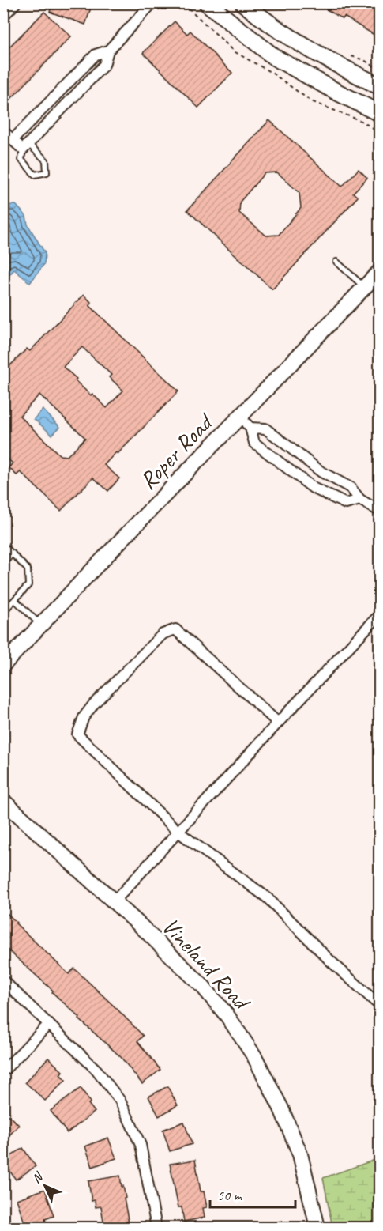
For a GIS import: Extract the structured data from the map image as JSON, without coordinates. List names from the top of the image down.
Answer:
{
  "streets": {
    "street": ["Roper Road", "Vineland Road"]
  },
  "scale_bar": "50 m",
  "north": "top left"
}
